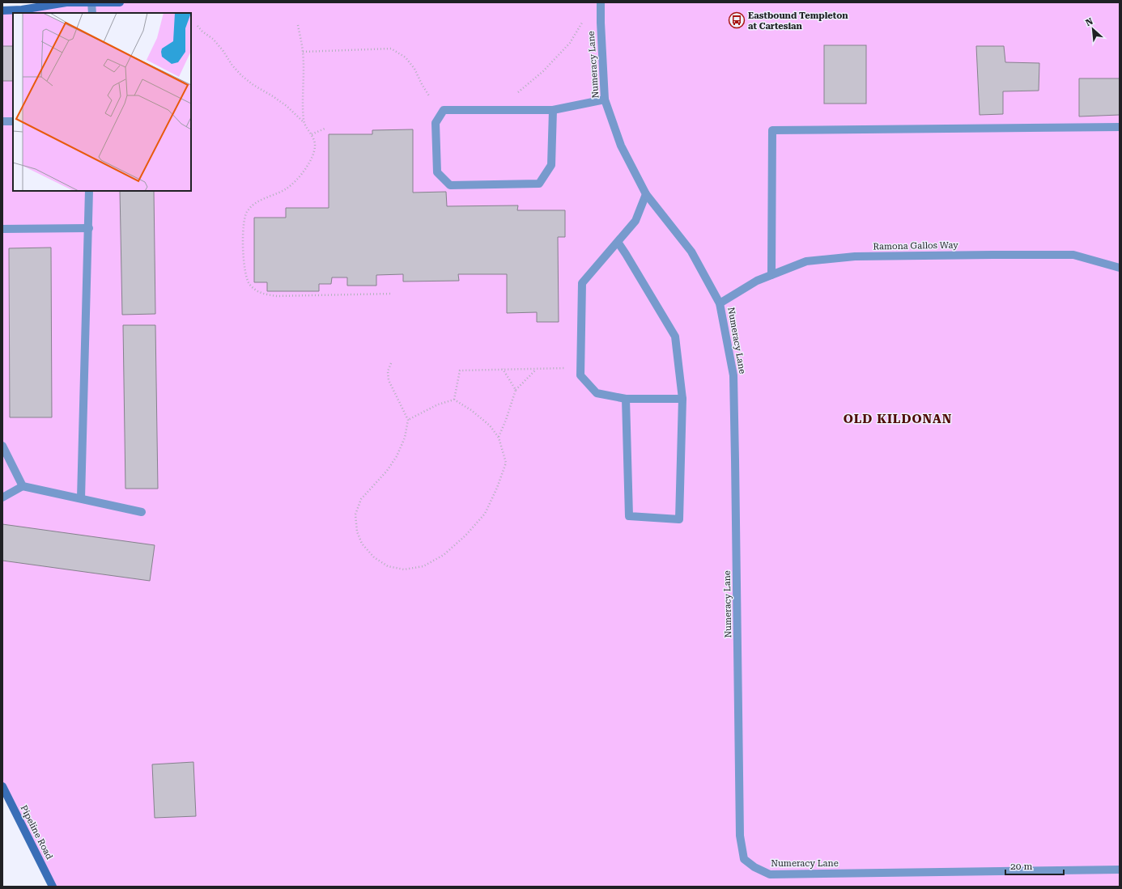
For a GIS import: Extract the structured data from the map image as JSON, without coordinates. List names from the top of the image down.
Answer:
{
  "streets": {
    "street": ["Numeracy Lane", "Ramona Gallos Way", "Pipeline Road"]
  },
  "crossings": [
    ["Numeracy Lane", "Ramona Gallos Way"]
  ],
  "districts": ["OLD KILDONAN"],
  "places": {
    "bus stop": ["Eastbound Templeton at Cartesian"]
  },
  "scale_bar": "20 m",
  "north": "top left"
}
